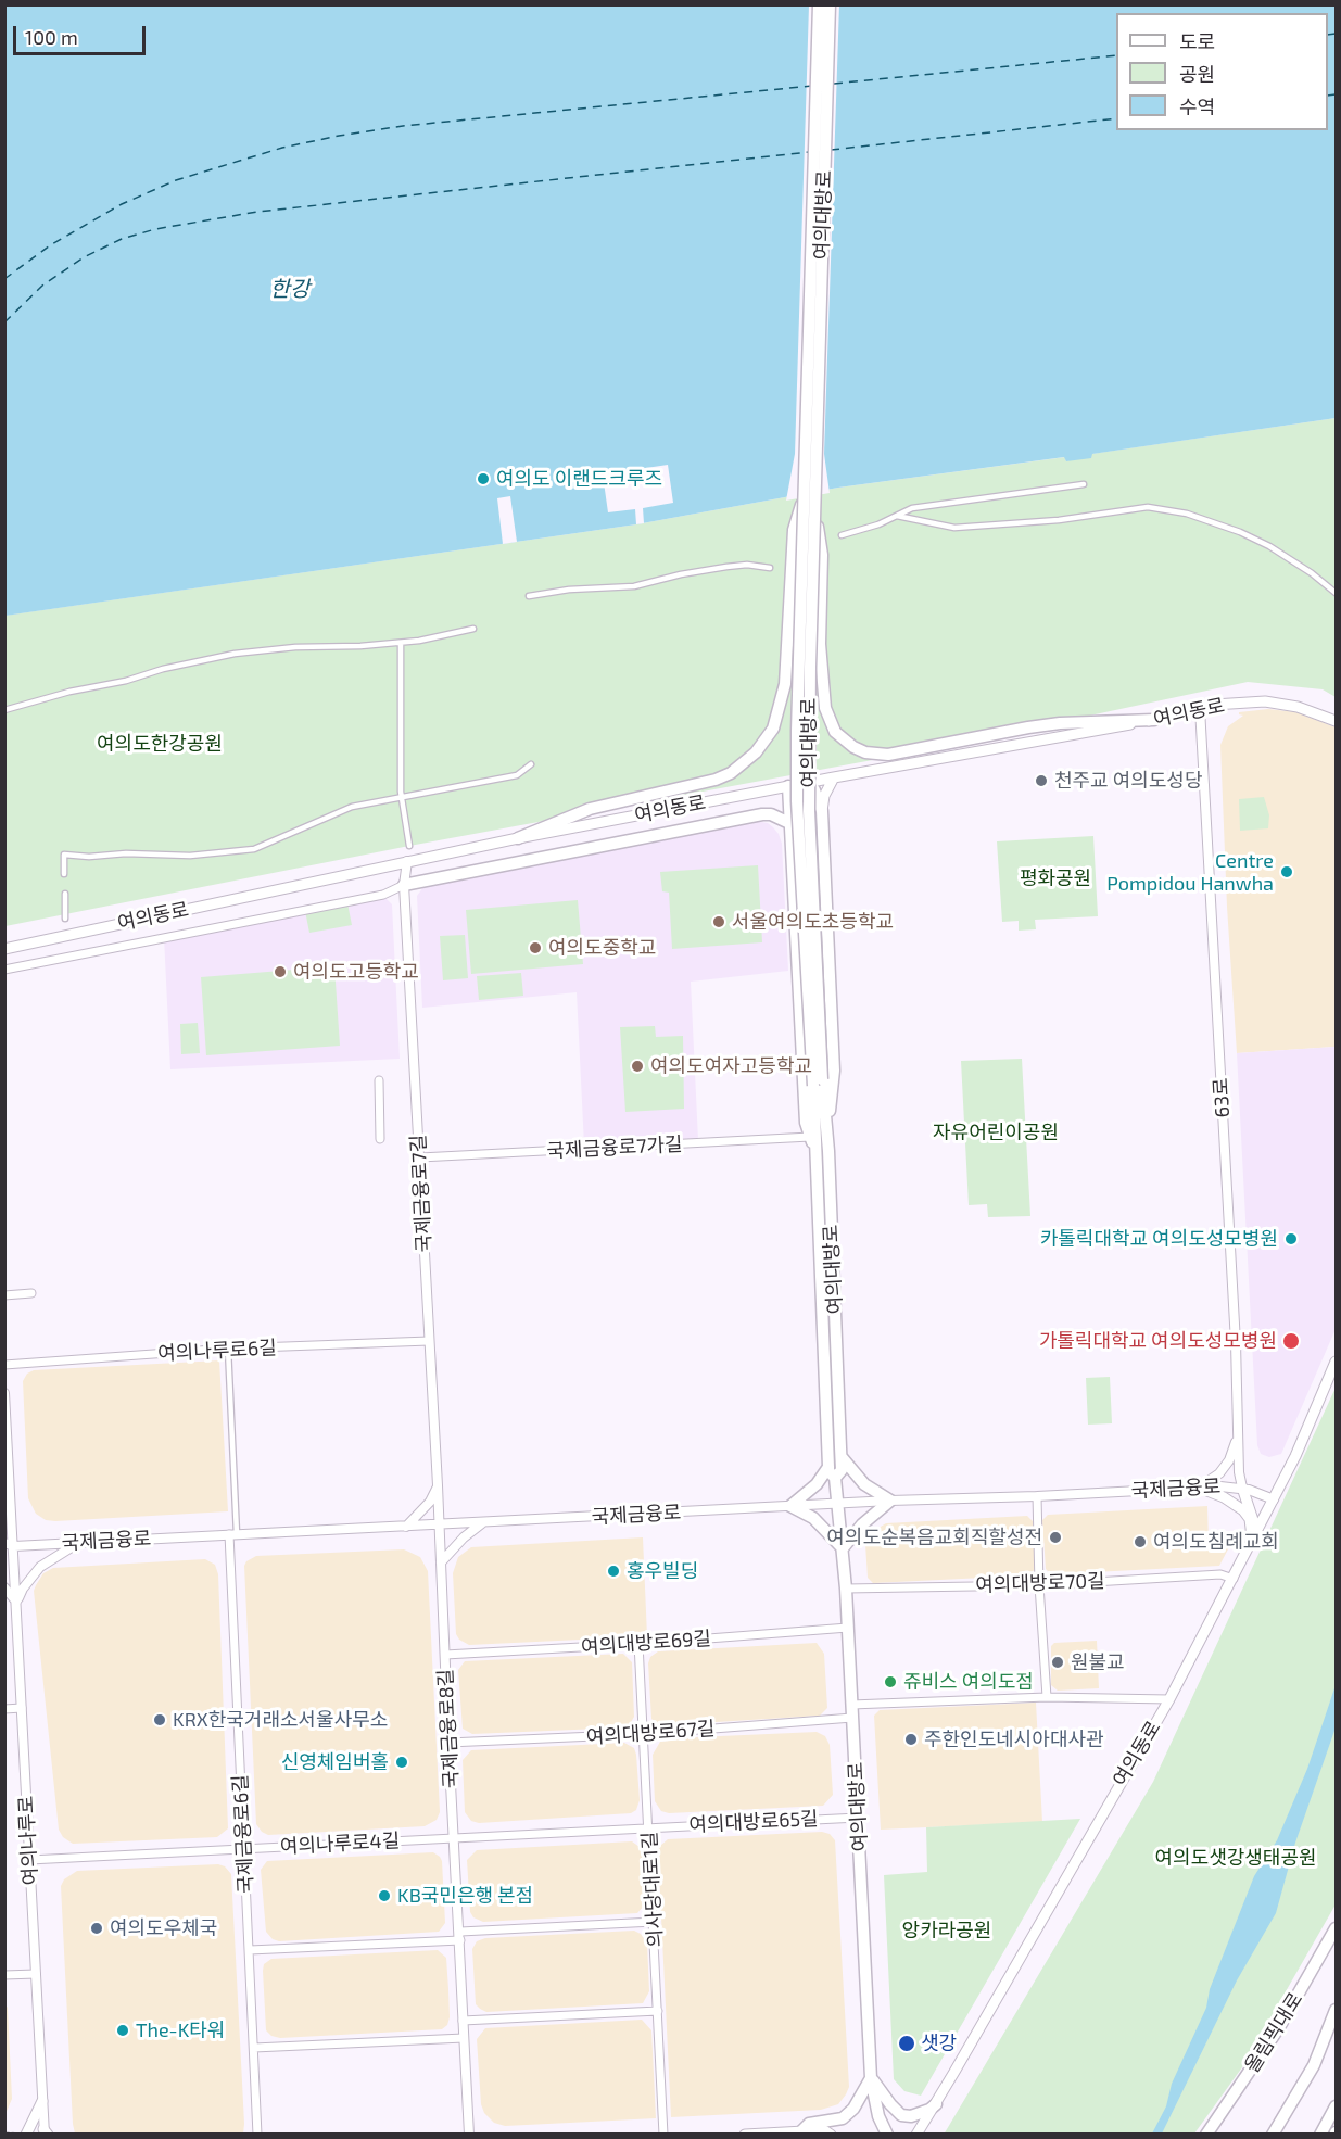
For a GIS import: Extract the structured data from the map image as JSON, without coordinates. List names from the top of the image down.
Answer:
{
  "streets": {
    "main road": ["여의대방로", "여의동로", "올림픽대로"],
    "street": [
      "63로",
      "국제금융로7가길",
      "국제금융로7길",
      "여의나루로6길",
      "국제금융로",
      "여의대방로70길",
      "여의대방로69길",
      "국제금융로8길",
      "여의대방로67길",
      "여의대방로65길",
      "국제금융로6길",
      "여의나루로",
      "여의나루로4길",
      "의사당대로1길"
    ]
  },
  "crossings": [
    ["여의대방로", "국제금융로"],
    ["여의대방로", "여의대방로70길"],
    ["여의대방로", "여의대방로69길"],
    ["여의대방로", "여의대방로67길"],
    ["여의대방로", "여의대방로65길"],
    ["여의동로", "63로"],
    ["여의동로", "국제금융로7길"],
    ["여의동로", "국제금융로"],
    ["여의동로", "여의대방로70길"],
    ["63로", "국제금융로"],
    ["국제금융로7가길", "국제금융로7길"],
    ["국제금융로7길", "여의나루로6길"],
    ["국제금융로7길", "국제금융로"],
    ["국제금융로7길", "국제금융로8길"],
    ["국제금융로", "국제금융로8길"],
    ["국제금융로", "국제금융로6길"],
    ["국제금융로", "여의나루로"],
    ["여의대방로69길", "국제금융로8길"],
    ["여의대방로69길", "의사당대로1길"],
    ["국제금융로8길", "여의대방로67길"],
    ["국제금융로8길", "여의대방로65길"],
    ["국제금융로8길", "여의나루로4길"],
    ["여의대방로67길", "의사당대로1길"],
    ["여의대방로65길", "여의나루로4길"],
    ["여의대방로65길", "의사당대로1길"],
    ["국제금융로6길", "여의나루로4길"],
    ["여의나루로", "여의나루로4길"]
  ],
  "water": ["한강"],
  "parks": [
    "여의도한강공원",
    "평화공원",
    "자유어린이공원",
    "여의도샛강생태공원",
    "앙카라공원"
  ],
  "places": [
    "여의도 이랜드크루즈",
    "천주교 여의도성당",
    "Centre Pompidou Hanwha",
    "서울여의도초등학교",
    "여의도중학교",
    "여의도고등학교",
    "여의도여자고등학교",
    "카톨릭대학교 여의도성모병원",
    "가톨릭대학교 여의도성모병원",
    "여의도순복음교회직할성전",
    "여의도침례교회",
    "홍우빌딩",
    "원불교",
    "쥬비스 여의도점",
    "KRX한국거래소서울사무소",
    "주한인도네시아대사관",
    "신영체임버홀",
    "KB국민은행 본점",
    "여의도우체국",
    "The-K타워",
    "샛강"
  ],
  "legend": ["도로", "공원", "수역"],
  "scale_bar": "100 m"
}
